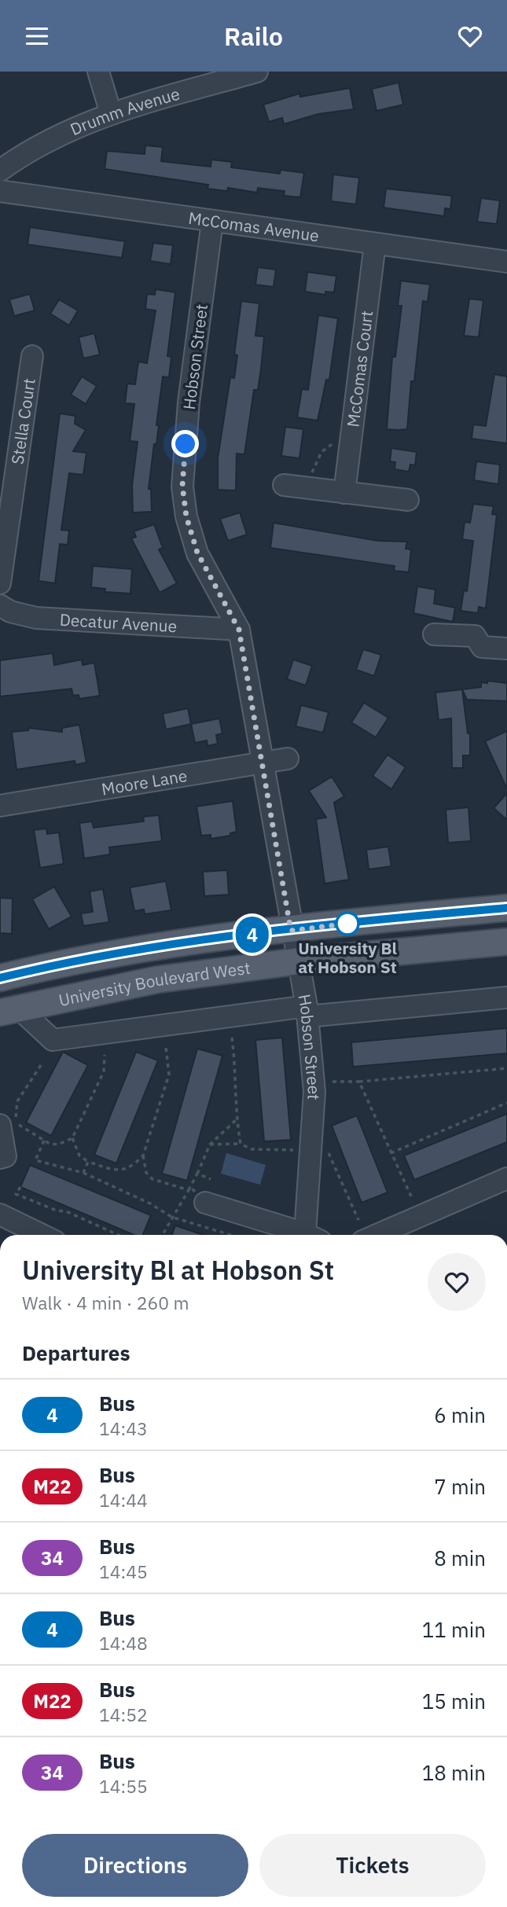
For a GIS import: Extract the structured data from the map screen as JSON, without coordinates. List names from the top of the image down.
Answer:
{
  "streets": {
    "main road": ["University Boulevard West"],
    "street": [
      "Drumm Avenue",
      "McComas Avenue",
      "Hobson Street",
      "McComas Court",
      "Stella Court",
      "Decatur Avenue",
      "Moore Lane"
    ]
  },
  "crossings": [
    ["McComas Avenue", "Hobson Street"],
    ["McComas Avenue", "McComas Court"],
    ["Hobson Street", "Decatur Avenue"],
    ["Hobson Street", "Moore Lane"],
    ["Hobson Street", "University Boulevard West"]
  ],
  "places": ["University Bl at Hobson St"],
  "lines": ["bus line 4"],
  "page": {
    "header": "Railo",
    "on_map": "4",
    "heading": [
      ["University Bl at Hobson St", "Walk · 4 min · 260 m"],
      "Departures"
    ],
    "list": [
      {
        "mark": "4",
        "name": "Bus",
        "note": "14:43",
        "value": "6 min"
      },
      {
        "mark": "M22",
        "name": "Bus",
        "note": "14:44",
        "value": "7 min"
      },
      {
        "mark": "34",
        "name": "Bus",
        "note": "14:45",
        "value": "8 min"
      },
      {
        "mark": "4",
        "name": "Bus",
        "note": "14:48",
        "value": "11 min"
      },
      {
        "mark": "M22",
        "name": "Bus",
        "note": "14:52",
        "value": "15 min"
      },
      {
        "mark": "34",
        "name": "Bus",
        "note": "14:55",
        "value": "18 min"
      }
    ],
    "buttons": ["Directions", "Tickets"]
  }
}
